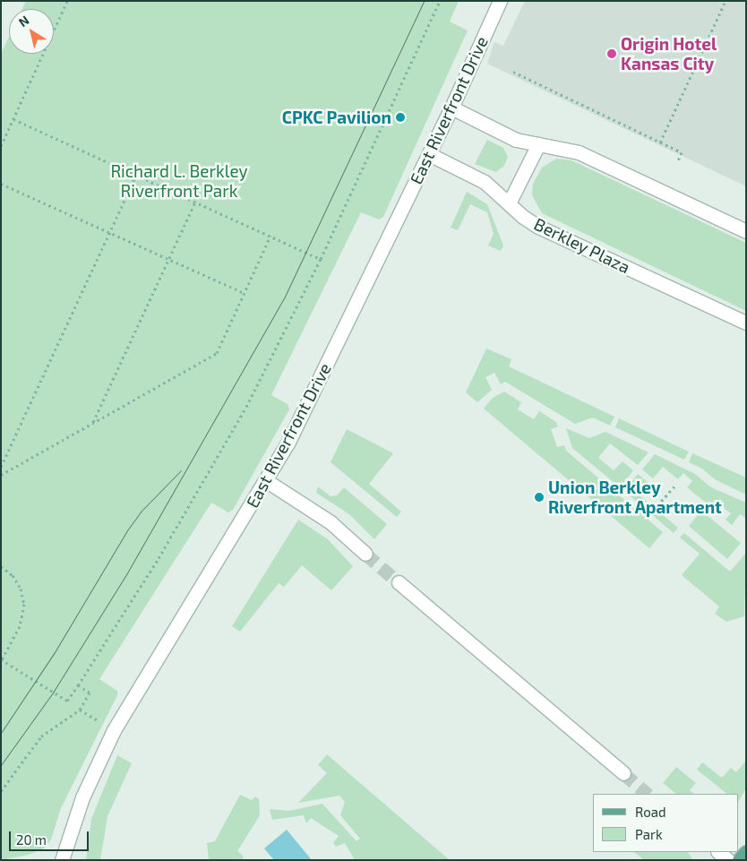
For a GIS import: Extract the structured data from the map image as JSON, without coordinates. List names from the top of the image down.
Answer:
{
  "streets": {
    "street": ["East Riverfront Drive", "Berkley Plaza"]
  },
  "crossings": [
    ["East Riverfront Drive", "Berkley Plaza"]
  ],
  "parks": ["Richard L. Berkley Riverfront Park"],
  "places": ["Origin Hotel Kansas City", "CPKC Pavilion", "Union Berkley Riverfront Apartment"],
  "legend": ["Road", "Park"],
  "scale_bar": "20 m",
  "north": "top left"
}
